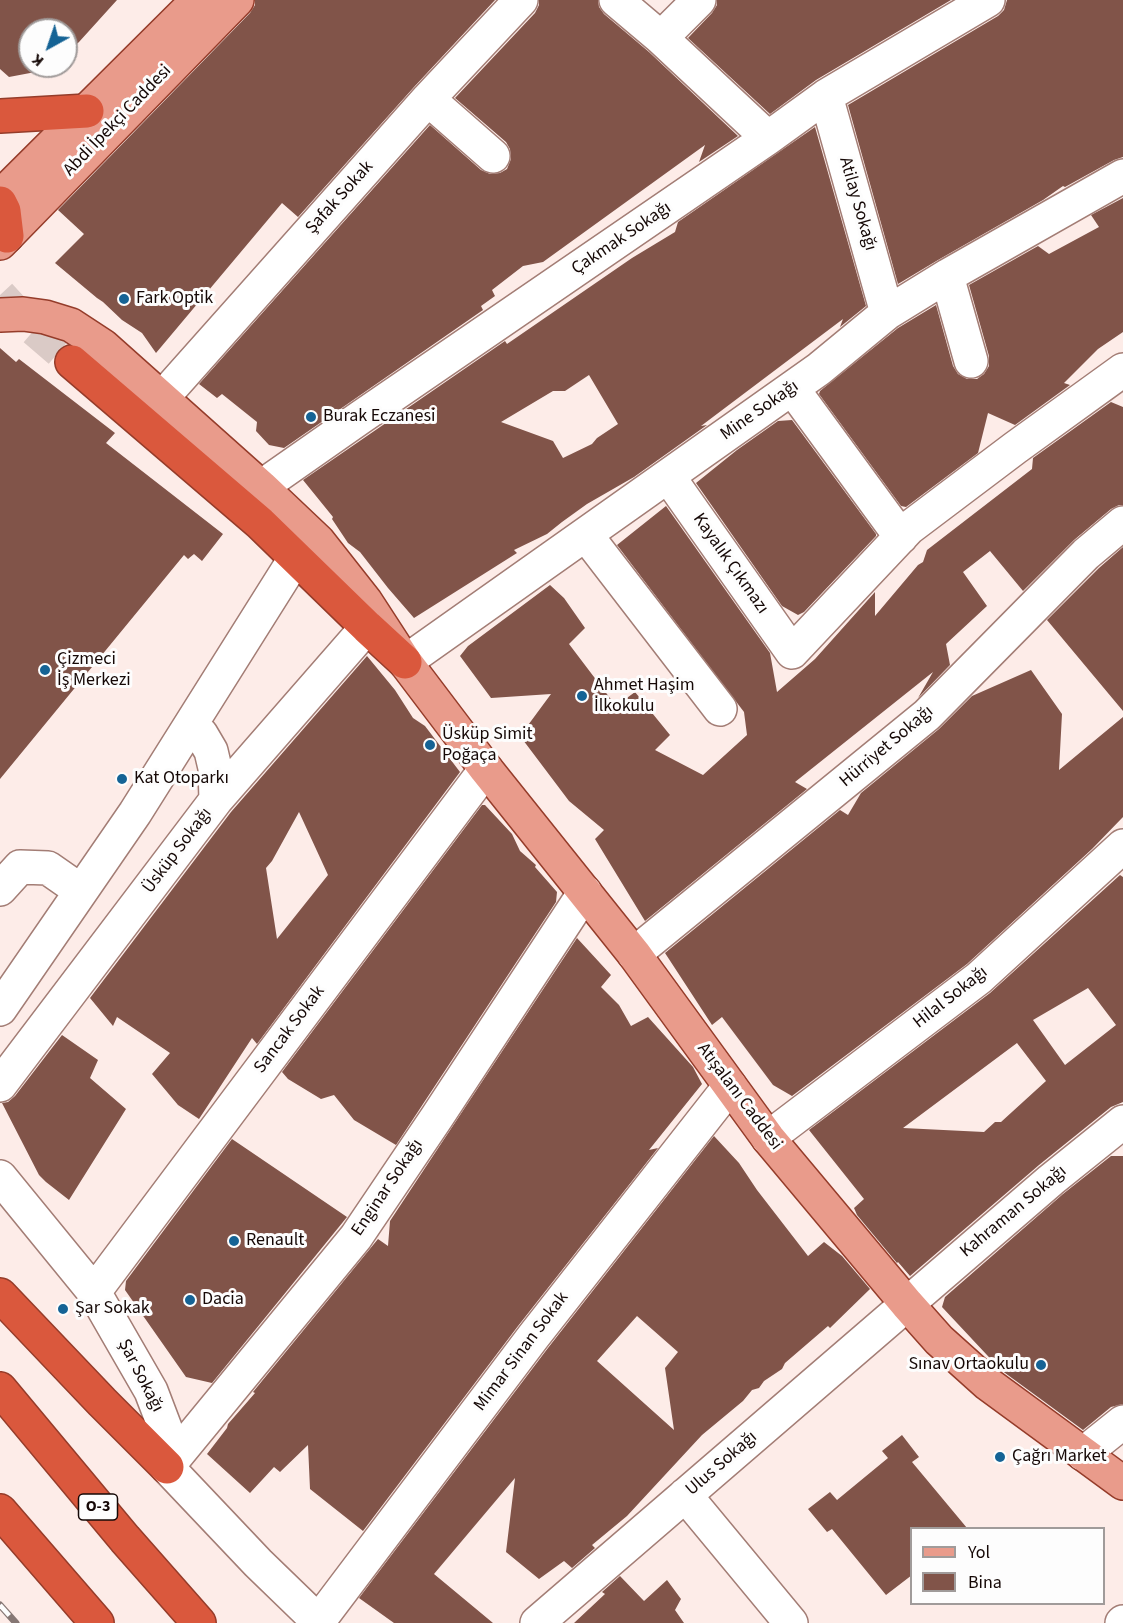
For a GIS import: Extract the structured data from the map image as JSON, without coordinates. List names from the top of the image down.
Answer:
{
  "streets": {
    "highway": ["O-3"],
    "main road": ["Abdi İpekçi Caddesi", "Atışalanı Caddesi"],
    "street": [
      "Şafak Sokak",
      "Atilay Sokağı",
      "Çakmak Sokağı",
      "Mine Sokağı",
      "Kayalık Çıkmazı",
      "Hürriyet Sokağı",
      "Üsküp Sokağı",
      "Hilal Sokağı",
      "Sancak Sokak",
      "Enginar Sokağı",
      "Kahraman Sokağı",
      "Mimar Sinan Sokak",
      "Şar Sokağı",
      "Ulus Sokağı"
    ]
  },
  "crossings": [
    ["Şafak Sokak", "Atışalanı Caddesi"],
    ["Atilay Sokağı", "Çakmak Sokağı"],
    ["Atilay Sokağı", "Mine Sokağı"],
    ["Çakmak Sokağı", "Atışalanı Caddesi"],
    ["Mine Sokağı", "Kayalık Çıkmazı"],
    ["Mine Sokağı", "Atışalanı Caddesi"],
    ["Hürriyet Sokağı", "Atışalanı Caddesi"],
    ["Hilal Sokağı", "Atışalanı Caddesi"],
    ["Sancak Sokak", "Atışalanı Caddesi"],
    ["Sancak Sokak", "Şar Sokağı"],
    ["Atışalanı Caddesi", "Enginar Sokağı"],
    ["Atışalanı Caddesi", "Kahraman Sokağı"],
    ["Atışalanı Caddesi", "Mimar Sinan Sokak"],
    ["Atışalanı Caddesi", "Ulus Sokağı"],
    ["Enginar Sokağı", "Şar Sokağı"],
    ["Kahraman Sokağı", "Ulus Sokağı"]
  ],
  "places": [
    "Fark Optik",
    "Burak Eczanesi",
    "Çizmeci İş Merkezi",
    "Ahmet Haşim İlkokulu",
    "Üsküp Simit Poğaça",
    "Kat Otoparkı",
    "Renault",
    "Dacia",
    "Şar Sokak",
    "Sınav Ortaokulu",
    "Çağrı Market"
  ],
  "legend": ["Yol", "Bina"],
  "north": "bottom left"
}
